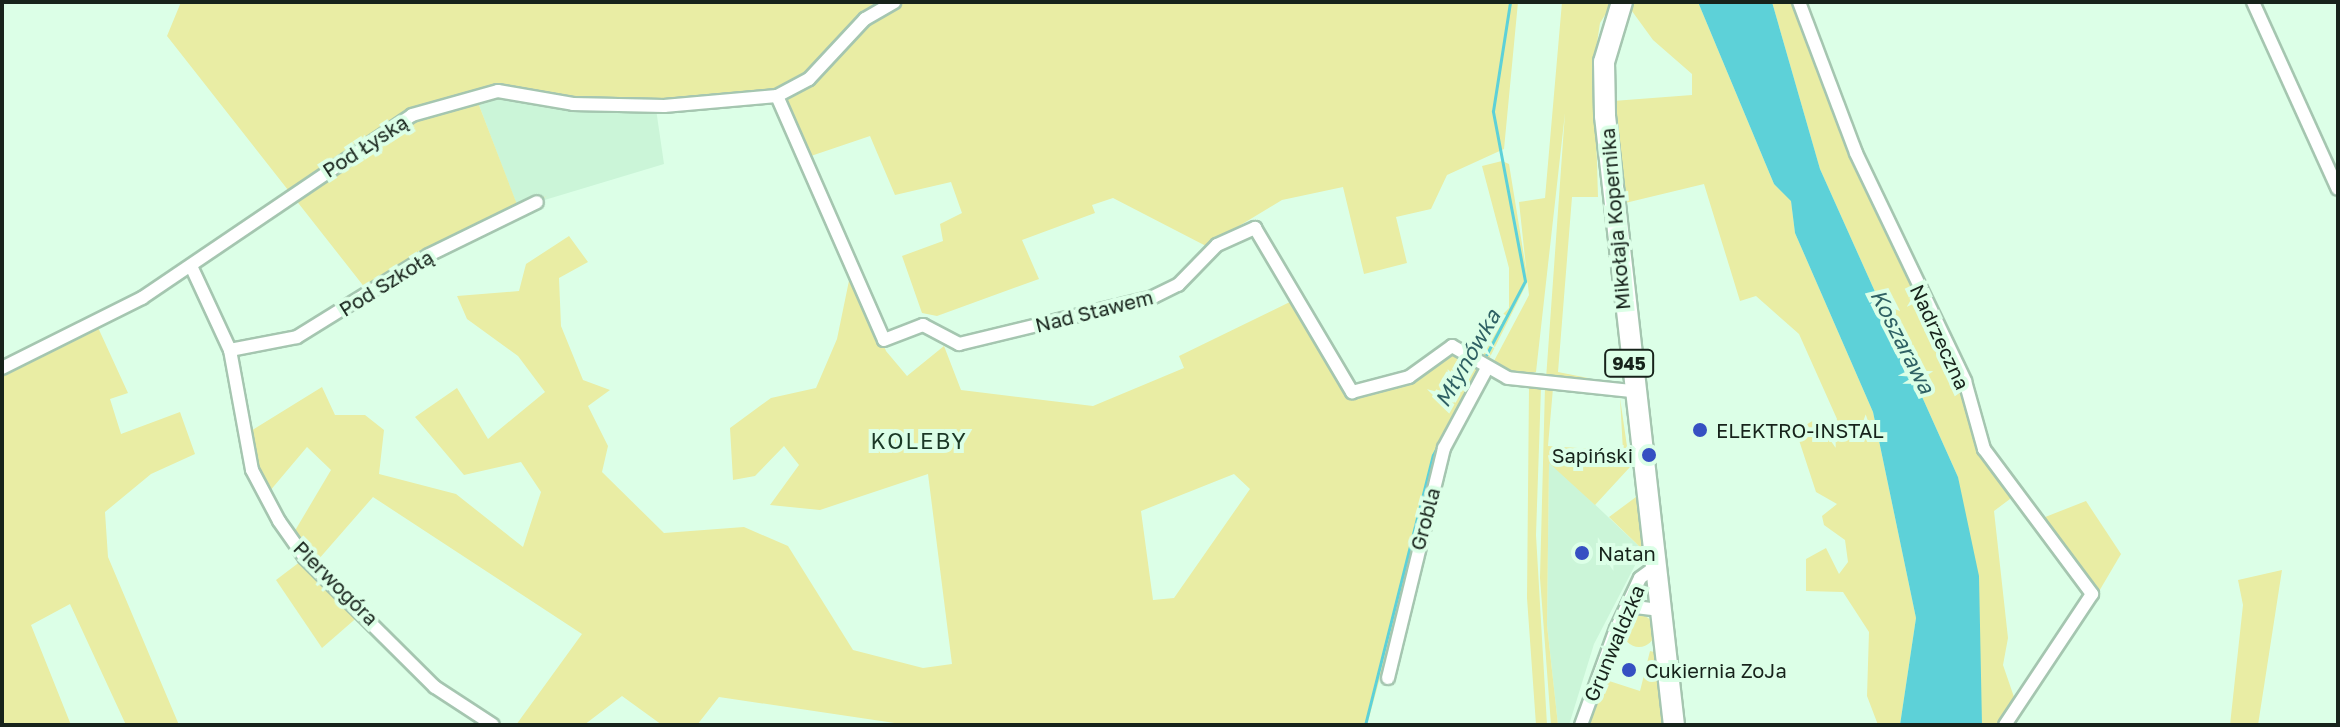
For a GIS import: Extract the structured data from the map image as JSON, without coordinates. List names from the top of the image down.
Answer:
{
  "streets": {
    "main road": ["Mikołaja Kopernika", "945"],
    "street": [
      "Pod Łyską",
      "Pod Szkołą",
      "Nad Stawem",
      "Nadrzeczna",
      "Grobla",
      "Pierwogóra",
      "Grunwaldzka"
    ]
  },
  "crossings": [
    ["Pod Łyską", "Nad Stawem"],
    ["Pod Łyską", "Pierwogóra"],
    ["Mikołaja Kopernika", "Nad Stawem"],
    ["Mikołaja Kopernika", "Grunwaldzka"],
    ["Pod Szkołą", "Pierwogóra"],
    ["Nad Stawem", "Grobla"]
  ],
  "districts": ["KOLEBY"],
  "water": ["Koszarawa", "Młynówka"],
  "places": [
    "ELEKTRO-INSTAL",
    "Sapiński",
    "Natan",
    "Cukiernia ZoJa"
  ]
}
